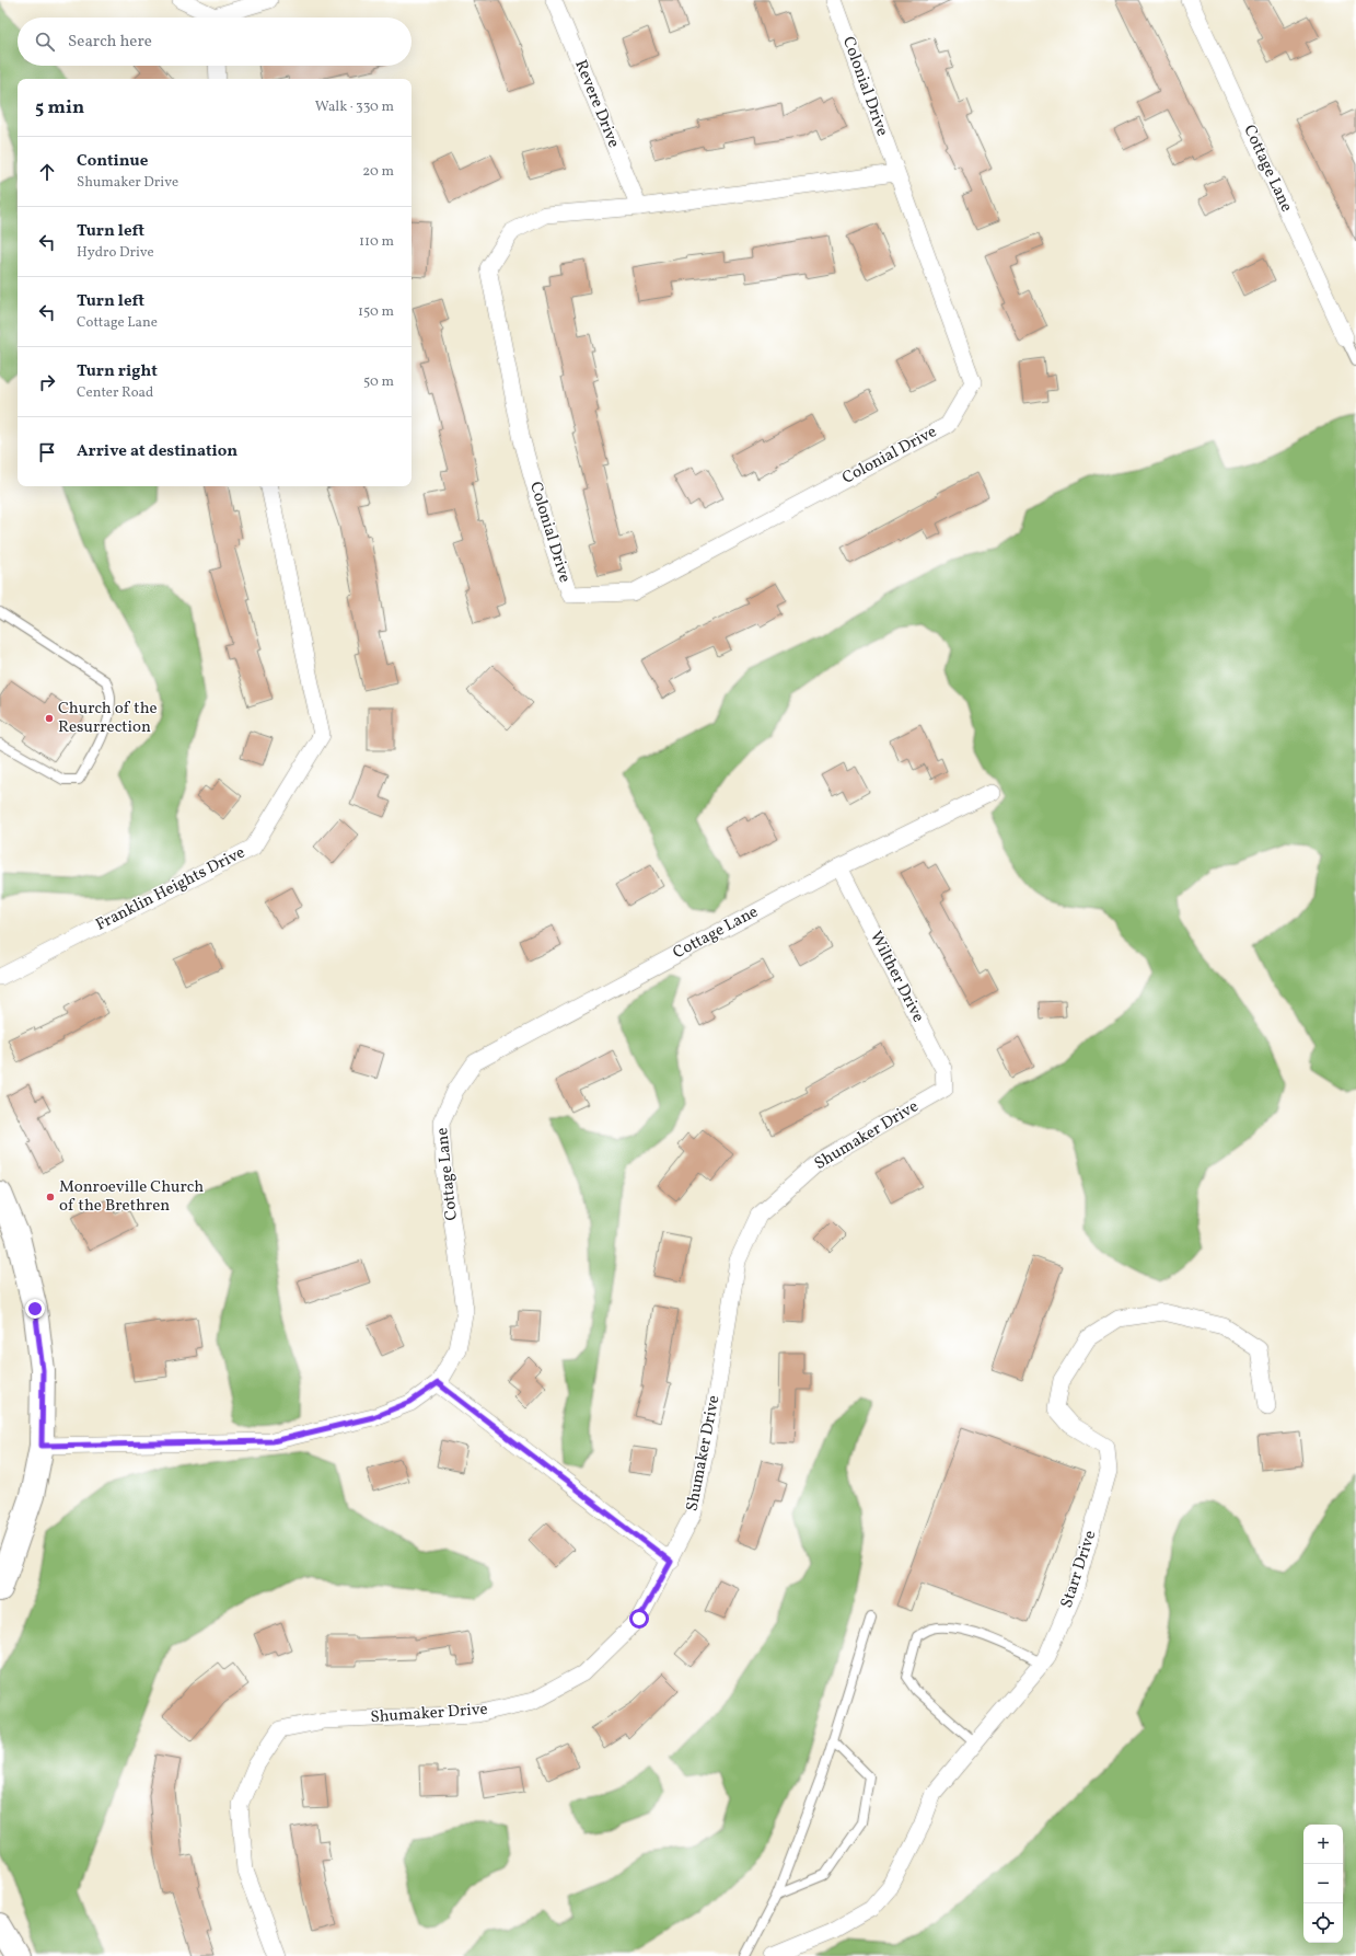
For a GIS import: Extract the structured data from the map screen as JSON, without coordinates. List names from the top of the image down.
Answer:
{
  "streets": {
    "street": [
      "Colonial Drive",
      "Revere Drive",
      "Cottage Lane",
      "Franklin Heights Drive",
      "Wilther Drive",
      "Shumaker Drive",
      "Starr Drive"
    ]
  },
  "crossings": [
    ["Colonial Drive", "Revere Drive"],
    ["Cottage Lane", "Wilther Drive"],
    ["Wilther Drive", "Shumaker Drive"]
  ],
  "places": ["Church of the Resurrection", "Monroeville Church of the Brethren"],
  "page": {
    "search": "Search here",
    "heading": ["5 min", "Walk · 330 m"],
    "list": [
      ["Continue", "Shumaker Drive", "20 m"],
      ["Turn left", "Hydro Drive", "110 m"],
      ["Turn left", "Cottage Lane", "150 m"],
      ["Turn right", "Center Road", "50 m"],
      "Arrive at destination"
    ],
    "map_buttons": ["+", "−"]
  }
}
